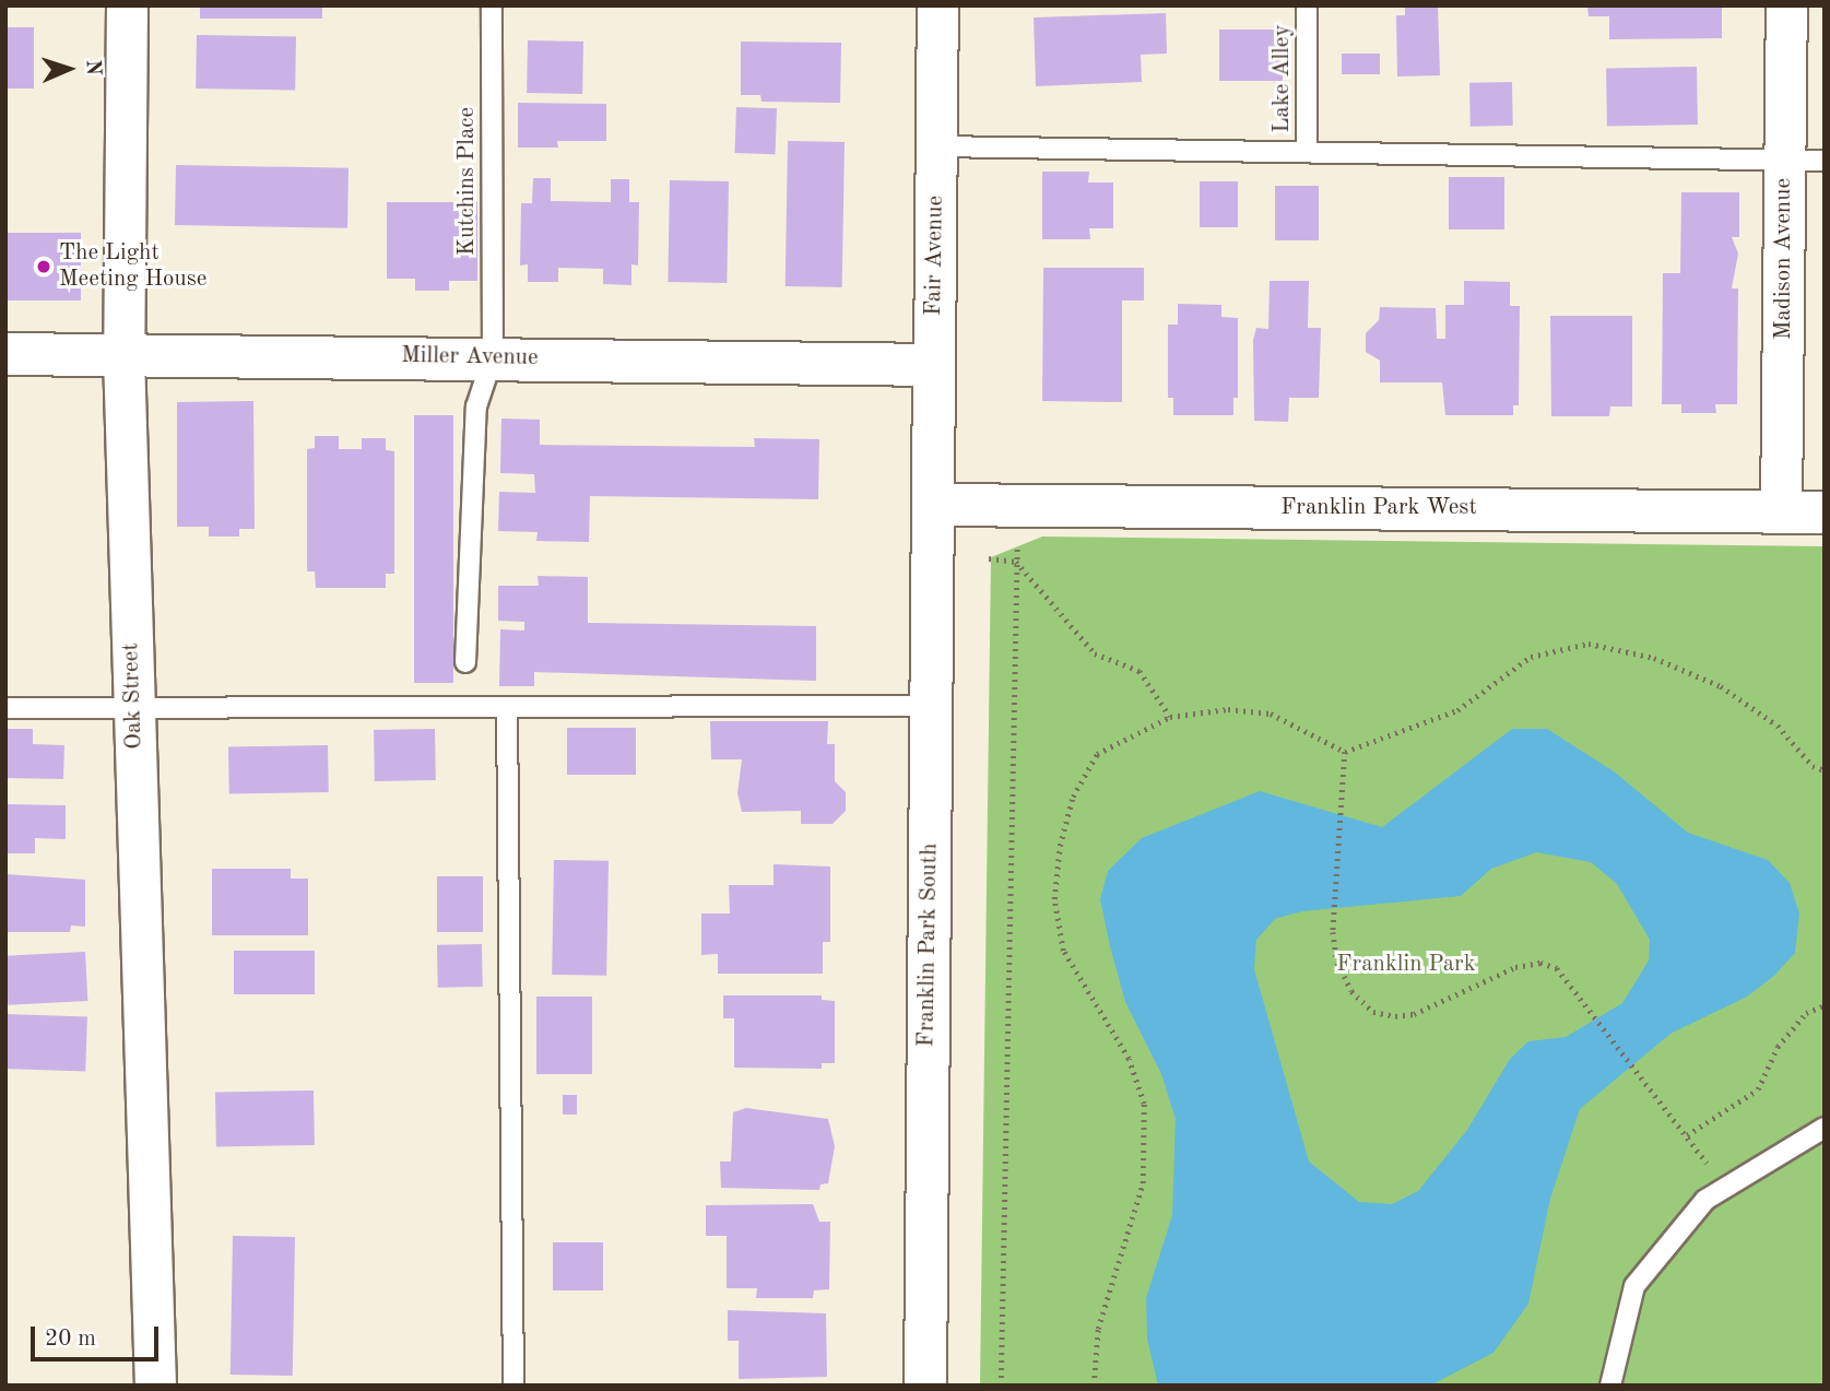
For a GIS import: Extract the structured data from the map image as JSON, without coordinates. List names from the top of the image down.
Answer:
{
  "streets": {
    "street": [
      "Fair Avenue",
      "Madison Avenue",
      "Miller Avenue",
      "Franklin Park West",
      "Oak Street",
      "Franklin Park South"
    ],
    "lane": ["Lake Alley", "Kutchins Place"]
  },
  "crossings": [
    ["Kutchins Place", "Miller Avenue"],
    ["Fair Avenue", "Miller Avenue"],
    ["Fair Avenue", "Franklin Park West"],
    ["Fair Avenue", "Franklin Park South"],
    ["Madison Avenue", "Franklin Park West"],
    ["Miller Avenue", "Oak Street"],
    ["Franklin Park West", "Franklin Park South"]
  ],
  "parks": ["Franklin Park"],
  "places": ["The Light Meeting House"],
  "scale_bar": "20 m",
  "north": "right"
}
